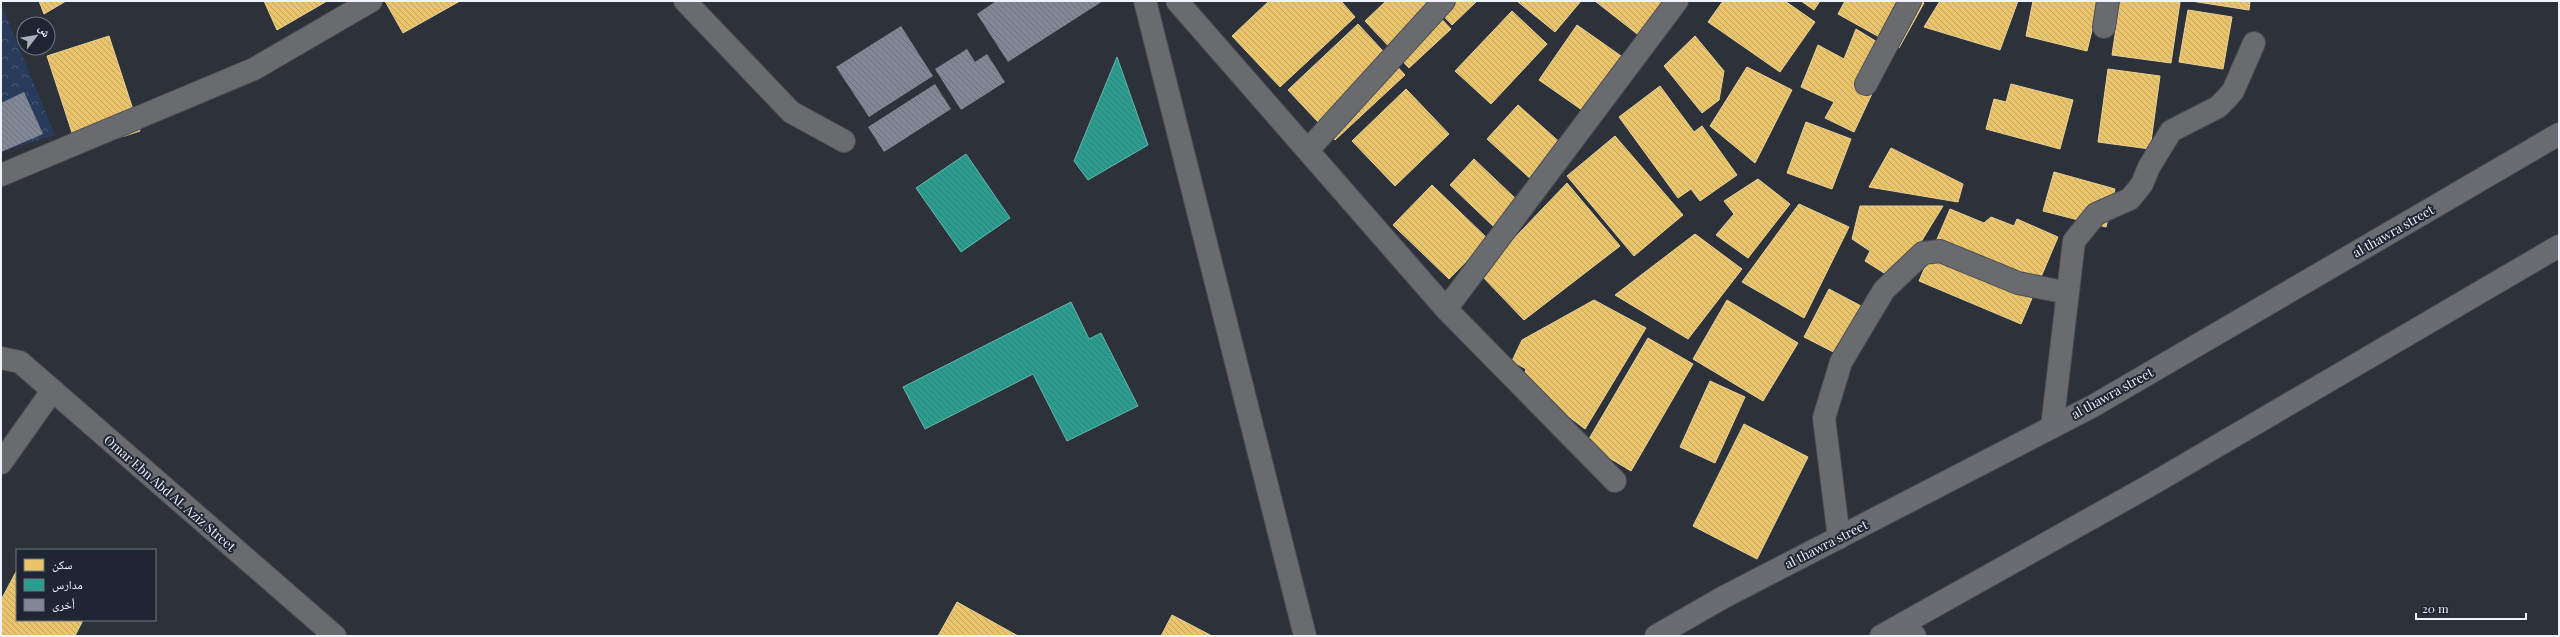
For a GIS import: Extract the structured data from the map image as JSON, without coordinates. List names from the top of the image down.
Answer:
{
  "streets": {
    "main road": ["al thawra street"],
    "street": ["Omar Ebn Abd AL Aziz Street"]
  },
  "legend": ["سكن", "مدارس", "أخرى"],
  "scale_bar": "20 m",
  "north": "top right"
}
